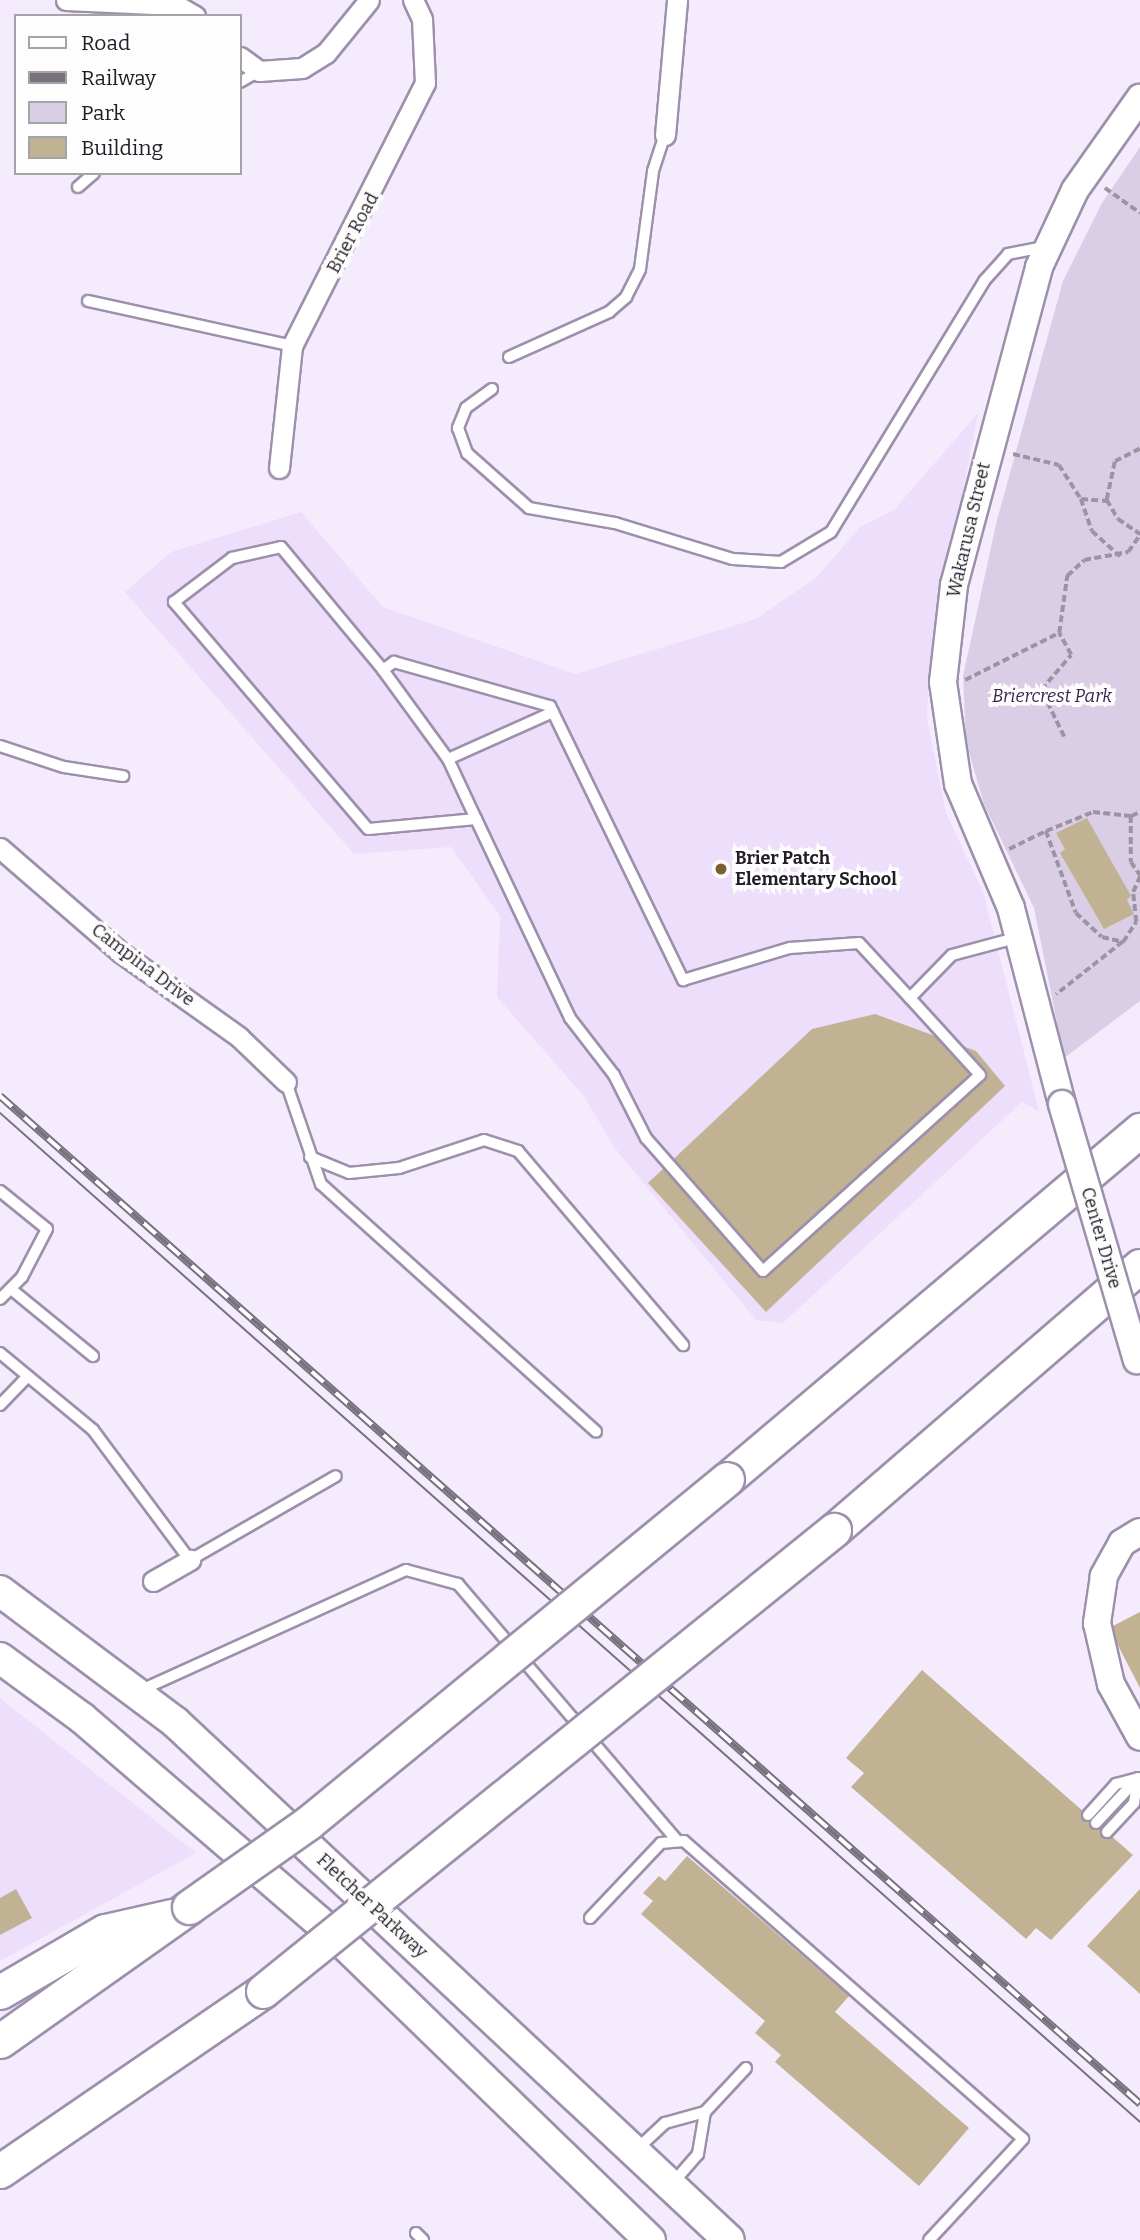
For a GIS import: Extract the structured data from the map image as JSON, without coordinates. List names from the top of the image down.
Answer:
{
  "streets": {
    "main road": ["Fletcher Parkway"],
    "street": [
      "Brier Road",
      "Wakarusa Street",
      "Campina Drive",
      "Center Drive"
    ]
  },
  "crossings": [
    ["Wakarusa Street", "Center Drive"]
  ],
  "parks": ["Briercrest Park"],
  "places": ["Brier Patch Elementary School"],
  "legend": [
    "Road",
    "Railway",
    "Park",
    "Building"
  ]
}
